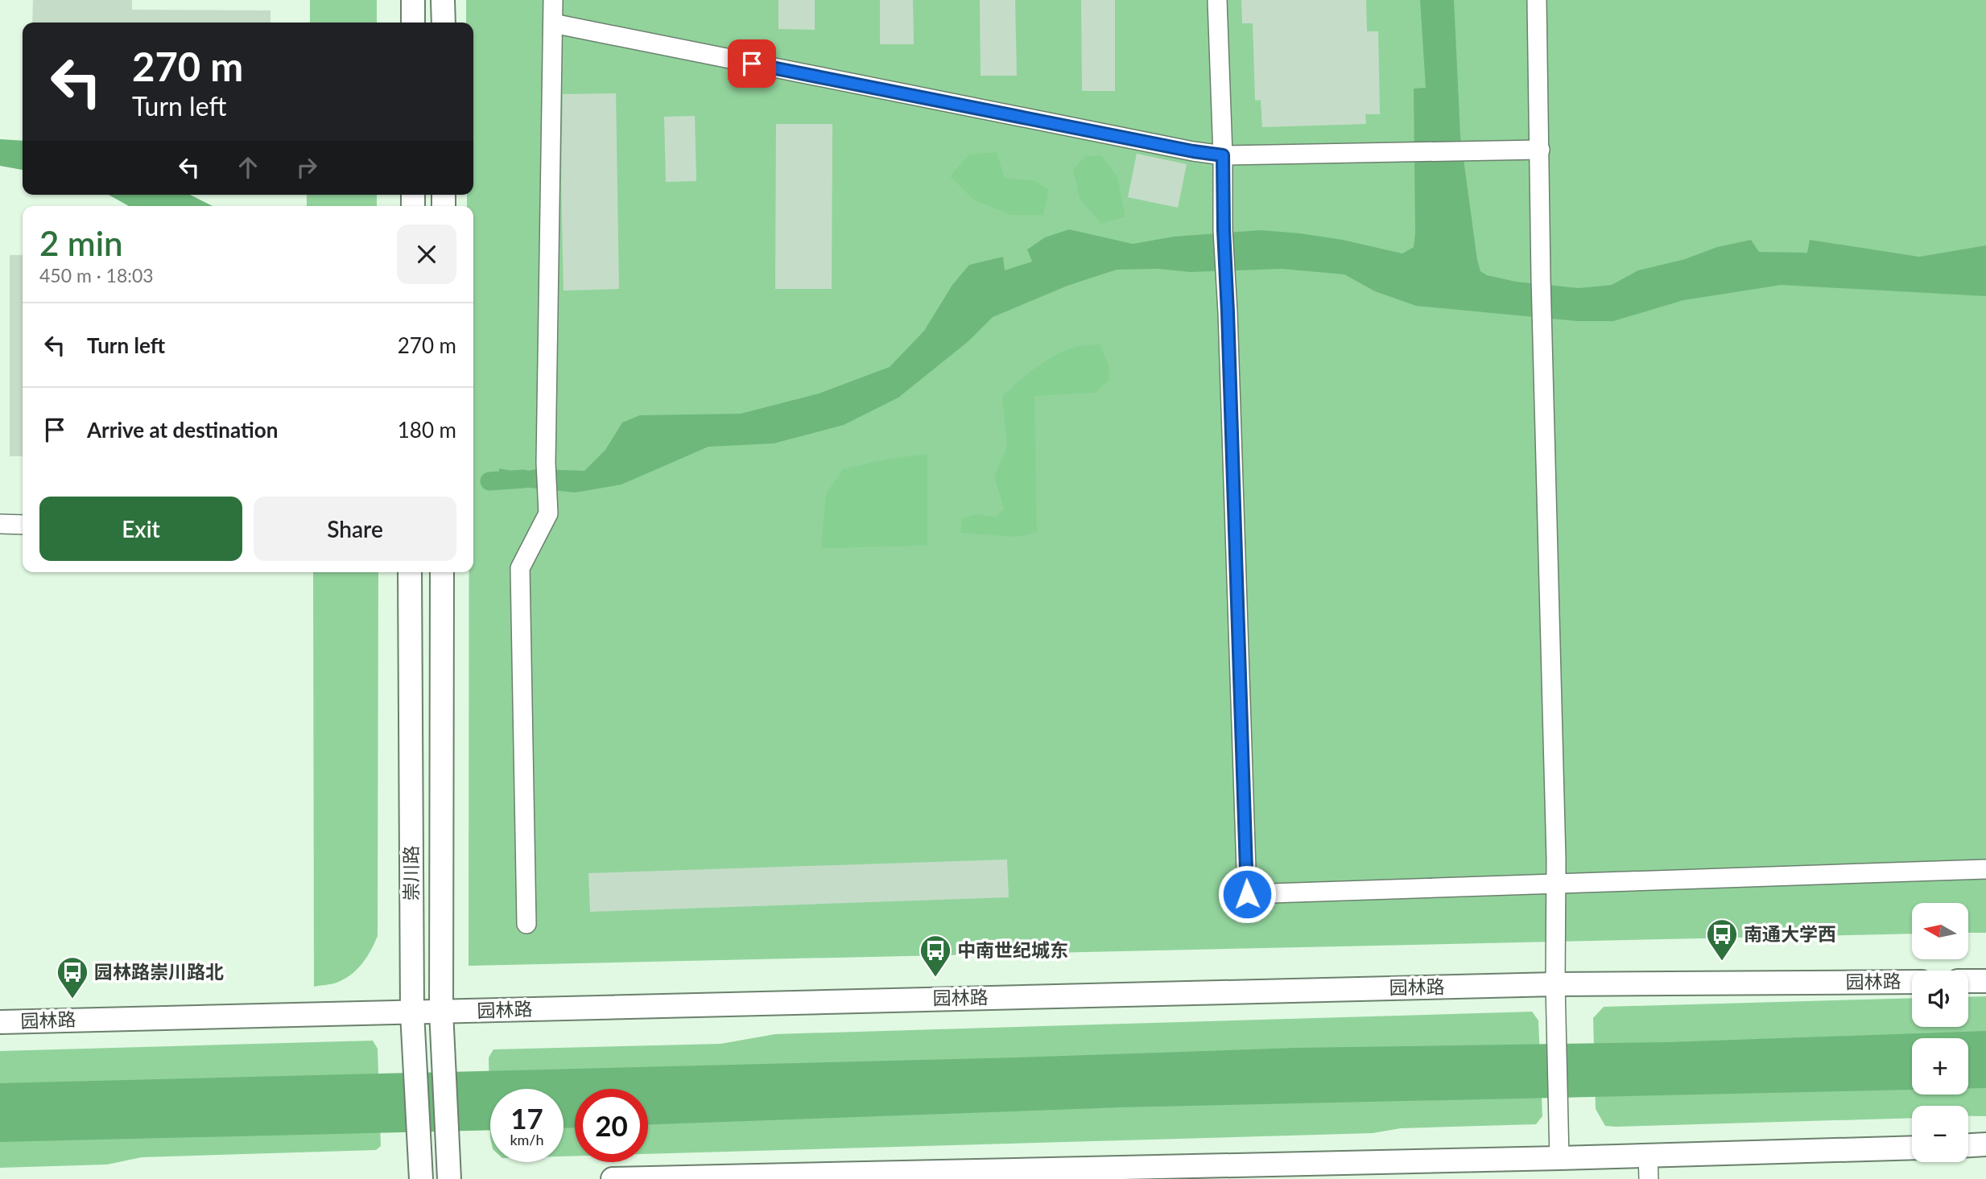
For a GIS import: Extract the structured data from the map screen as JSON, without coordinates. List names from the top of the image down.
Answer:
{
  "streets": {
    "main road": ["崇川路", "园林路"]
  },
  "crossings": [
    ["崇川路", "园林路"]
  ],
  "places": {
    "bus stop": ["南通大学西", "中南世纪城东", "园林路崇川路北"]
  },
  "north": "left",
  "page": {
    "turn": ["270 m", "Turn left"],
    "heading": ["2 min", "450 m · 18:03"],
    "list": [
      {
        "name": "Turn left",
        "value": "270 m"
      },
      {
        "name": "Arrive at destination",
        "value": "180 m"
      }
    ],
    "buttons": ["Exit", "Share"],
    "map_buttons": ["+", "−"],
    "speed": "17 km/h",
    "limit": "20"
  }
}
